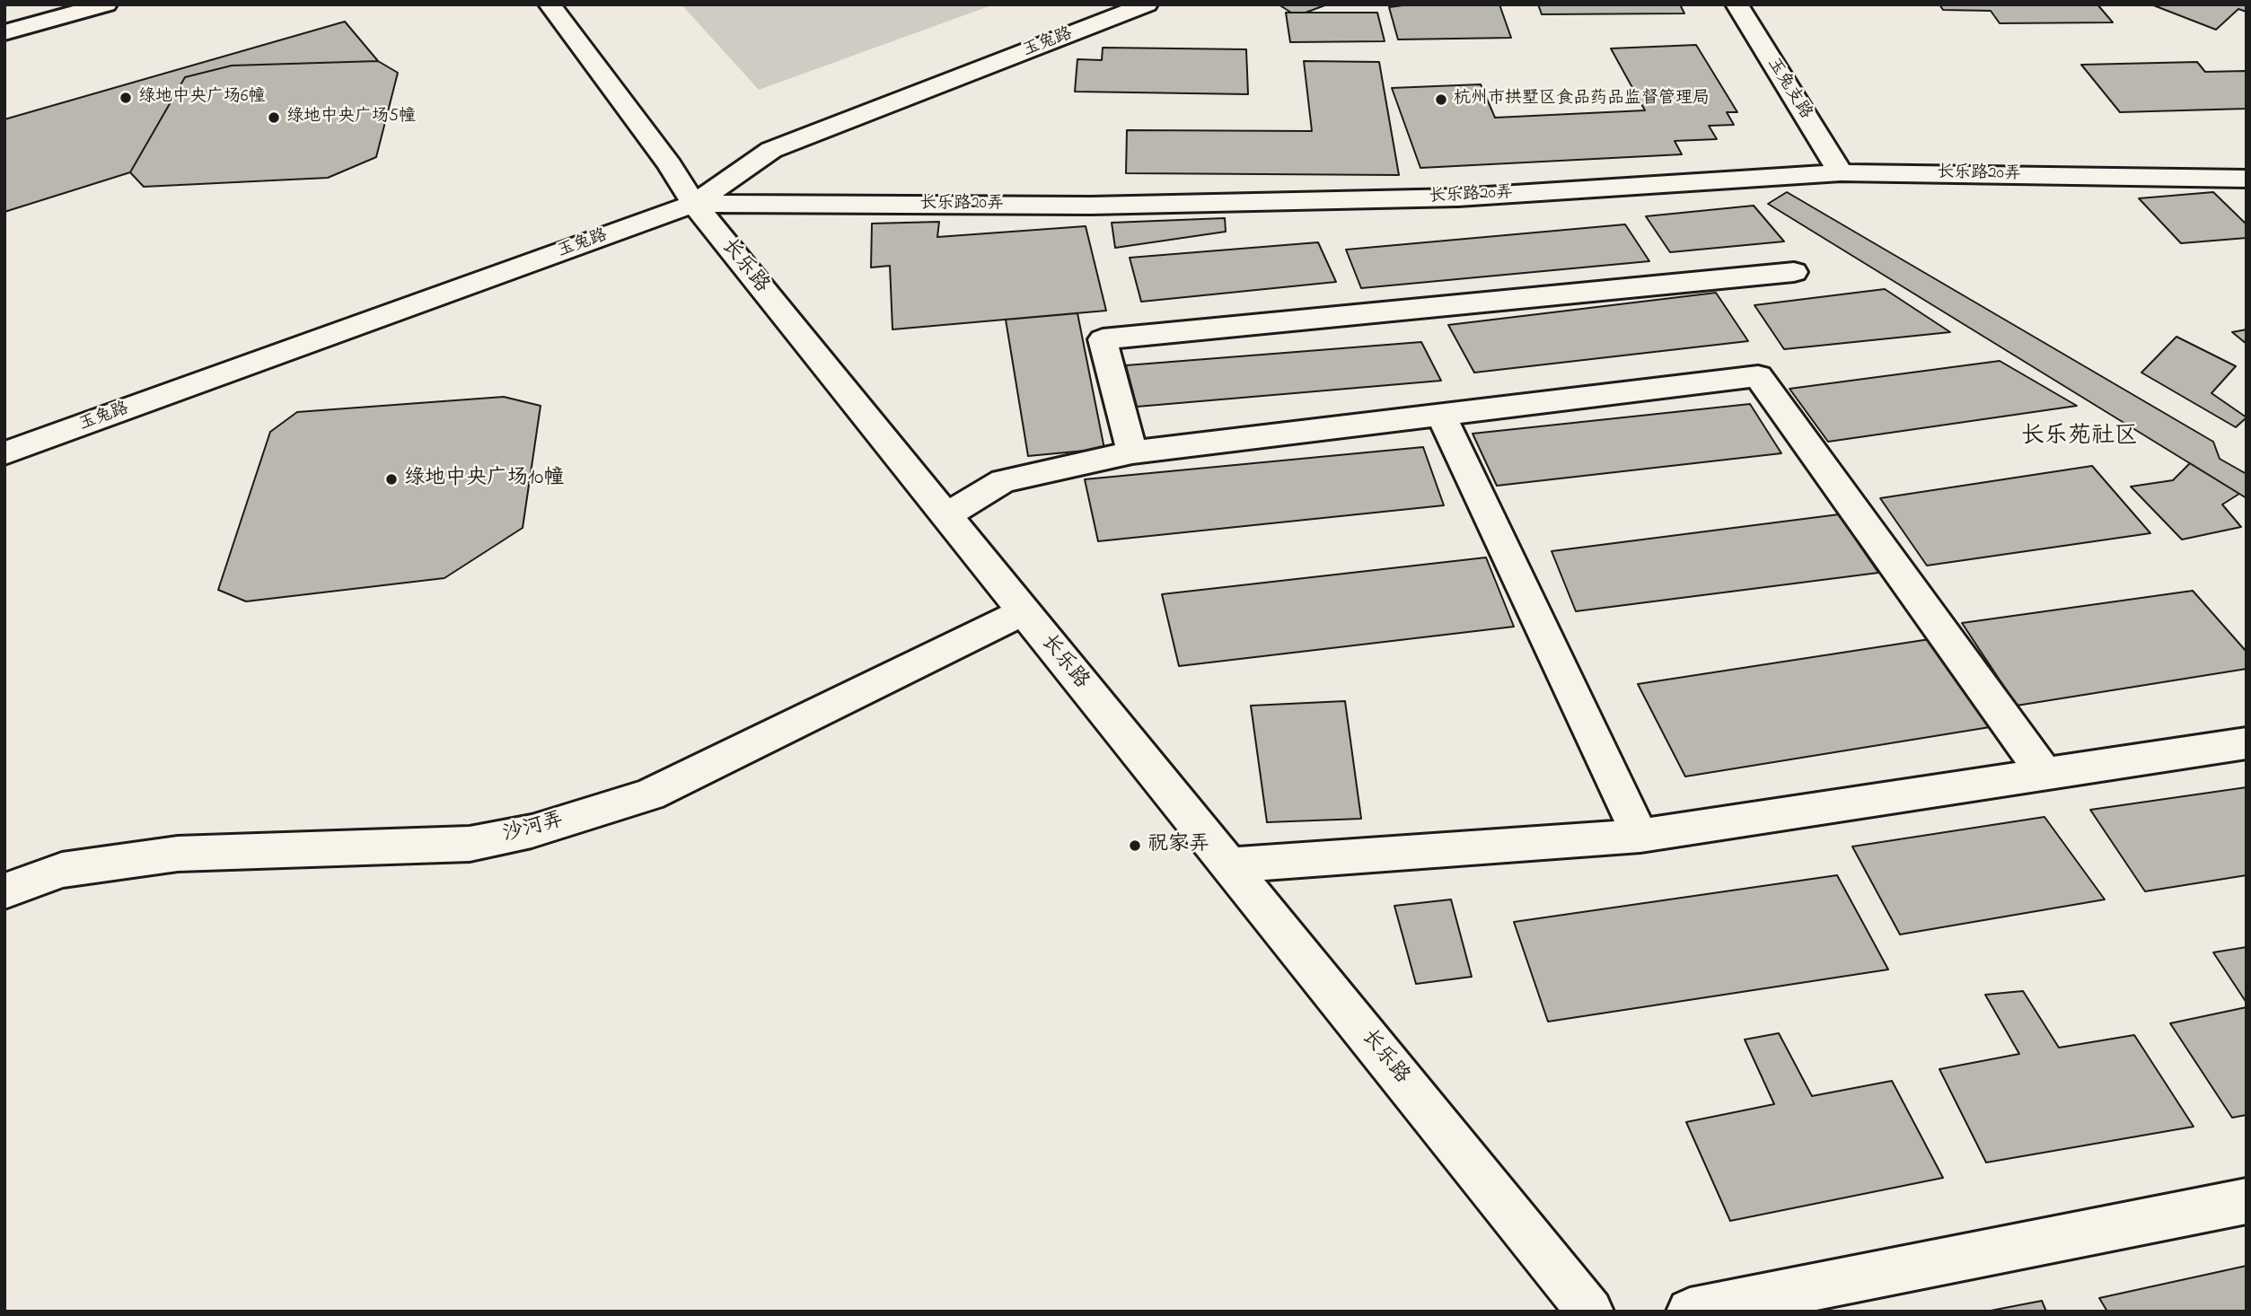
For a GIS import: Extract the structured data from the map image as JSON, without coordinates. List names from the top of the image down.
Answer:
{
  "streets": {
    "street": [
      "玉兔路",
      "玉兔支路",
      "长乐路20弄",
      "长乐路",
      "沙河弄"
    ]
  },
  "crossings": [
    ["玉兔路", "长乐路20弄"],
    ["玉兔路", "长乐路"],
    ["玉兔支路", "长乐路20弄"],
    ["长乐路20弄", "长乐路"],
    ["长乐路", "沙河弄"]
  ],
  "districts": ["长乐苑社区"],
  "places": [
    "绿地中央广场6幢",
    "杭州市拱墅区食品药品监督管理局",
    "绿地中央广场5幢",
    "绿地中央广场10幢",
    "祝家弄"
  ]
}
